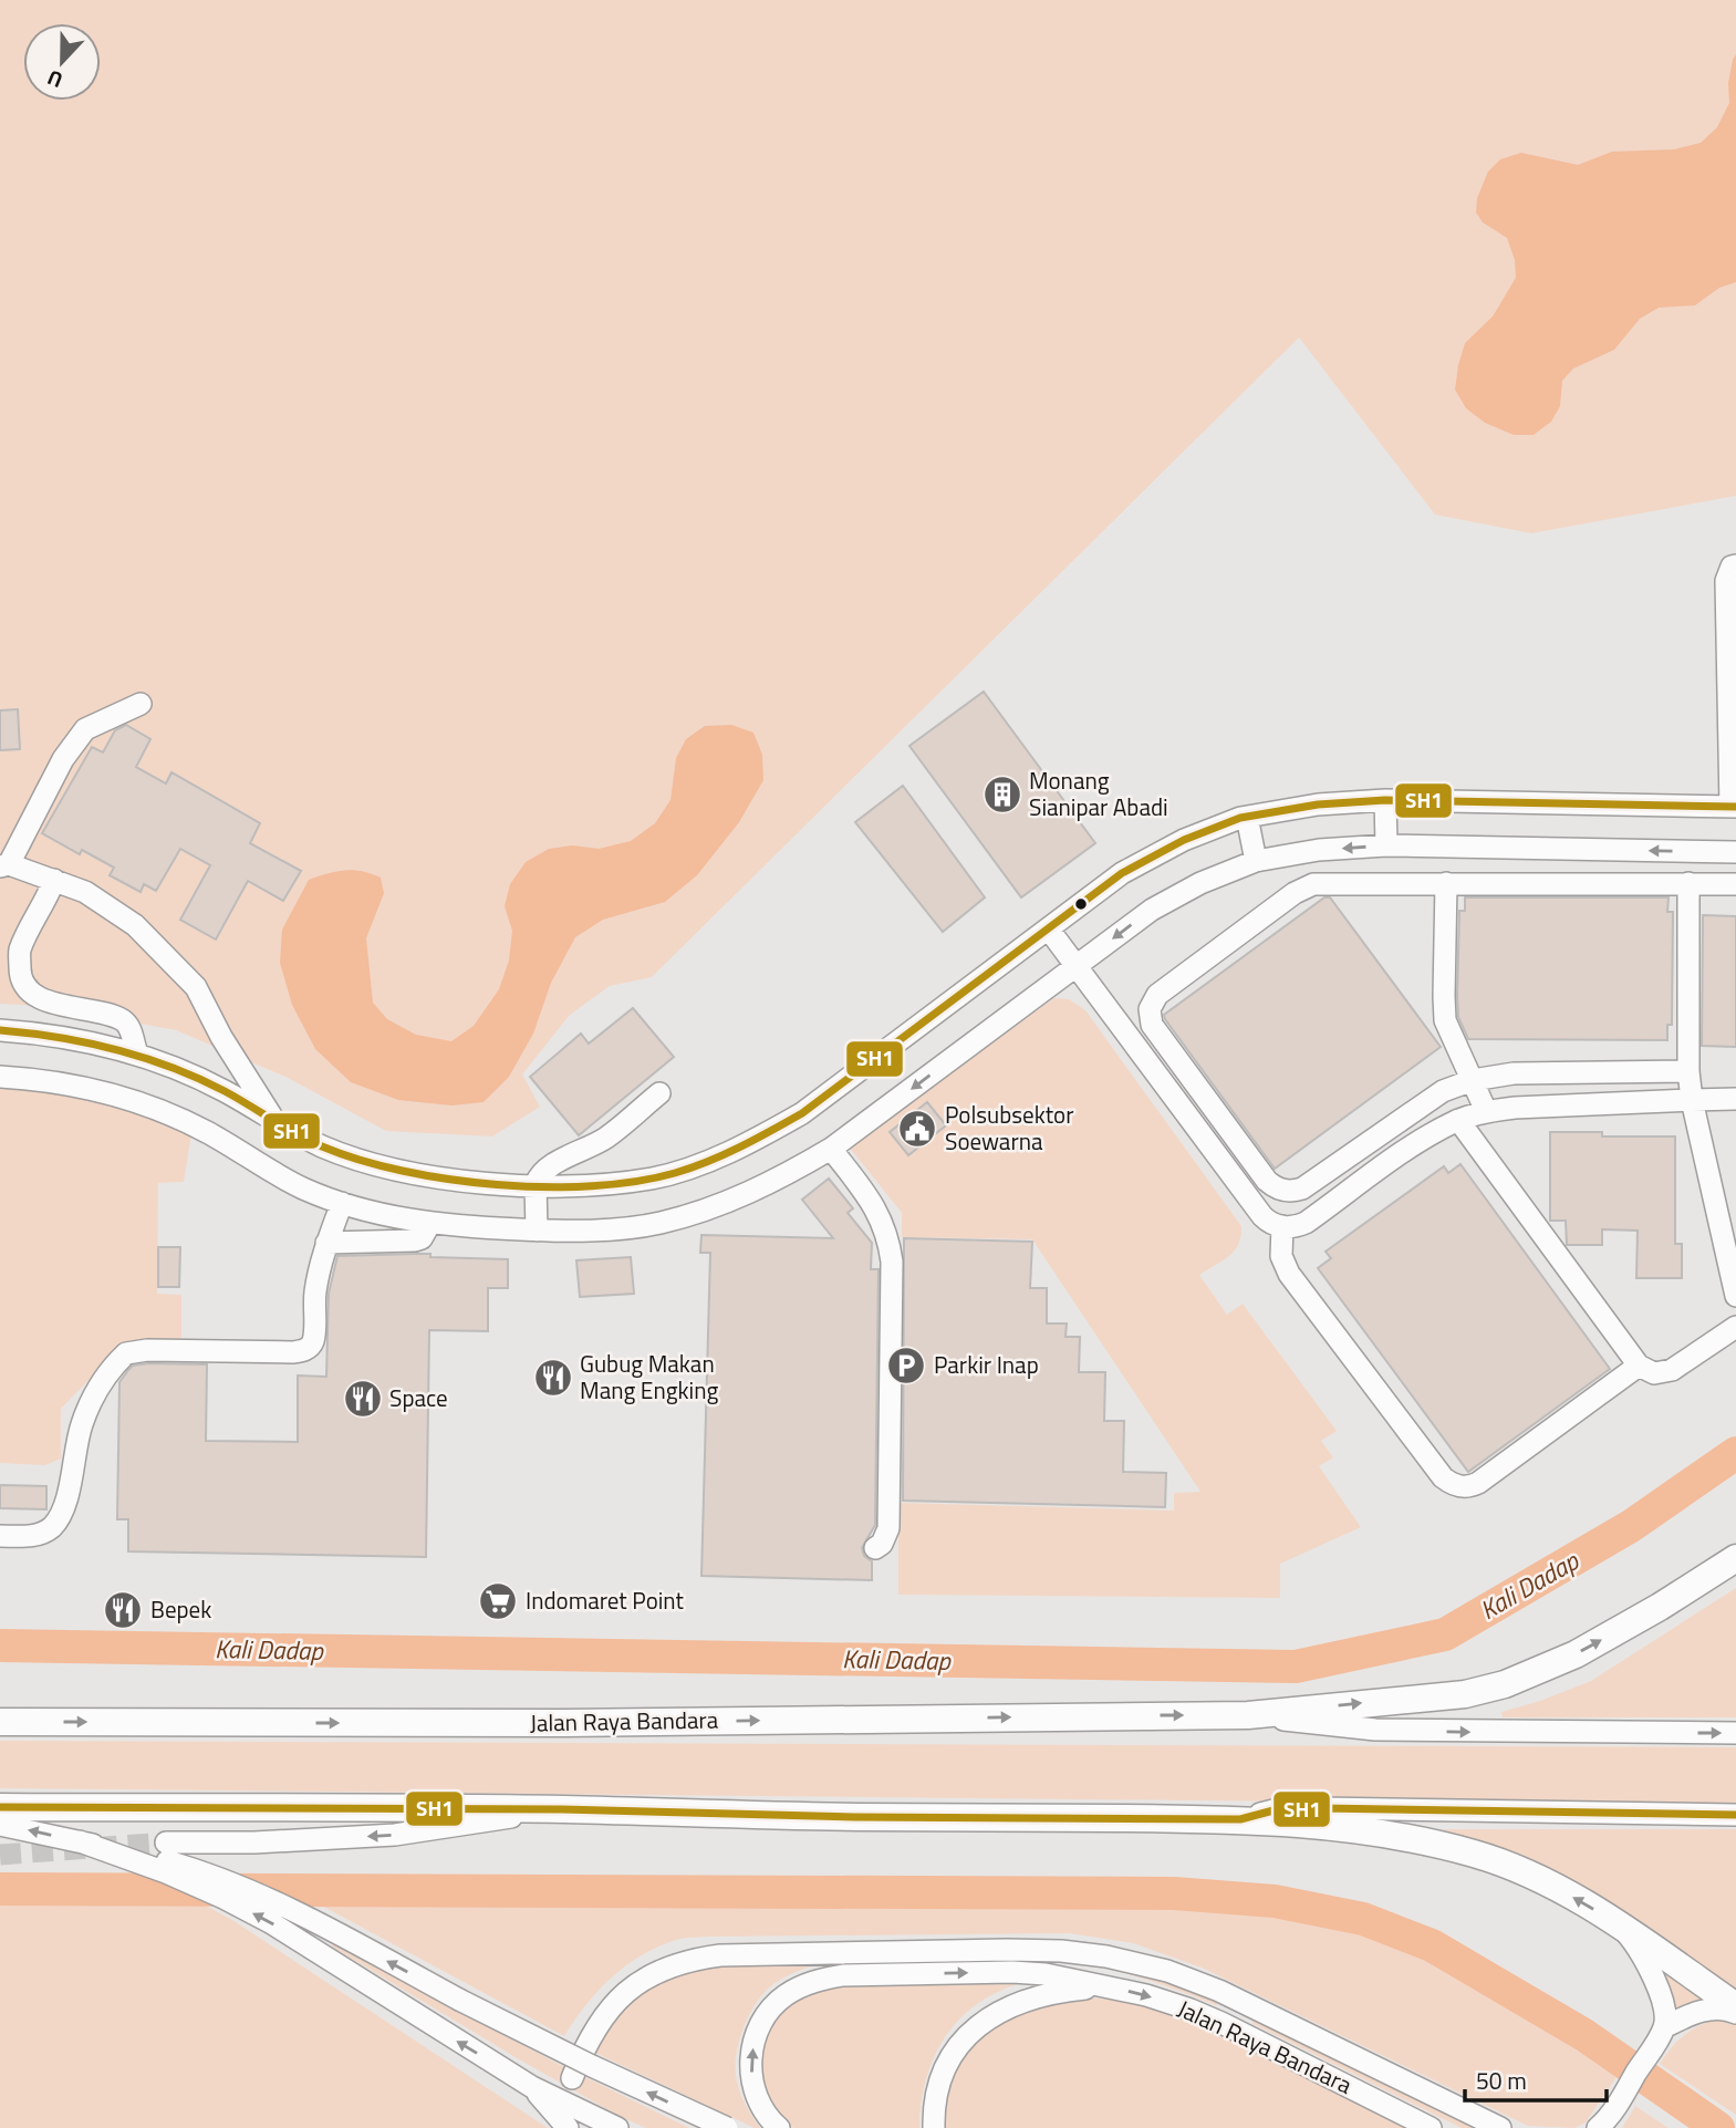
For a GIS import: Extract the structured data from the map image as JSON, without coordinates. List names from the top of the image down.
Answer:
{
  "streets": {
    "main road": ["Jalan Raya Bandara"]
  },
  "water": ["Kali Dadap"],
  "places": {
    "building": ["Monang Sianipar Abadi"],
    "public building": ["Polsubsektor Soewarna"],
    "parking": ["Parkir Inap"],
    "restaurant": ["Gubug Makan Mang Engking", "Space", "Bepek"],
    "supermarket": ["Indomaret Point"]
  },
  "lines": ["transit line SH1"],
  "scale_bar": "50 m",
  "north": "bottom"
}
